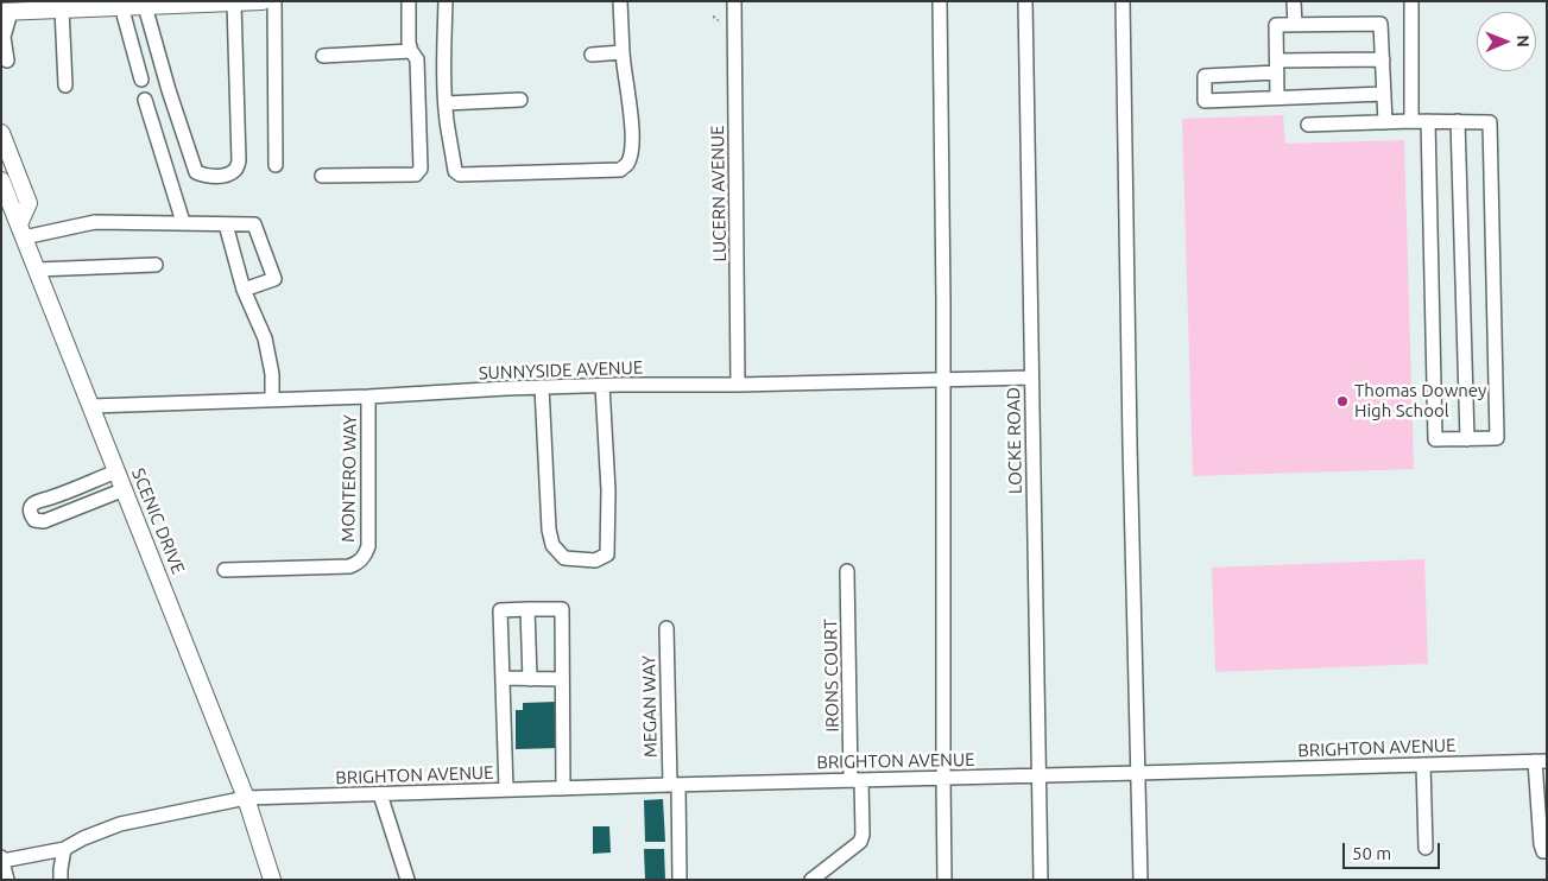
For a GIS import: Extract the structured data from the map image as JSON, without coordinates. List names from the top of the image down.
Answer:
{
  "streets": {
    "main road": ["SCENIC DRIVE"],
    "street": [
      "LUCERN AVENUE",
      "SUNNYSIDE AVENUE",
      "LOCKE ROAD",
      "MONTERO WAY",
      "IRONS COURT",
      "MEGAN WAY",
      "BRIGHTON AVENUE"
    ]
  },
  "crossings": [
    ["LUCERN AVENUE", "SUNNYSIDE AVENUE"],
    ["SUNNYSIDE AVENUE", "LOCKE ROAD"],
    ["SUNNYSIDE AVENUE", "MONTERO WAY"],
    ["SUNNYSIDE AVENUE", "SCENIC DRIVE"],
    ["LOCKE ROAD", "BRIGHTON AVENUE"],
    ["SCENIC DRIVE", "BRIGHTON AVENUE"],
    ["IRONS COURT", "BRIGHTON AVENUE"],
    ["MEGAN WAY", "BRIGHTON AVENUE"]
  ],
  "places": ["Thomas Downey High School"],
  "scale_bar": "50 m",
  "north": "right"
}
